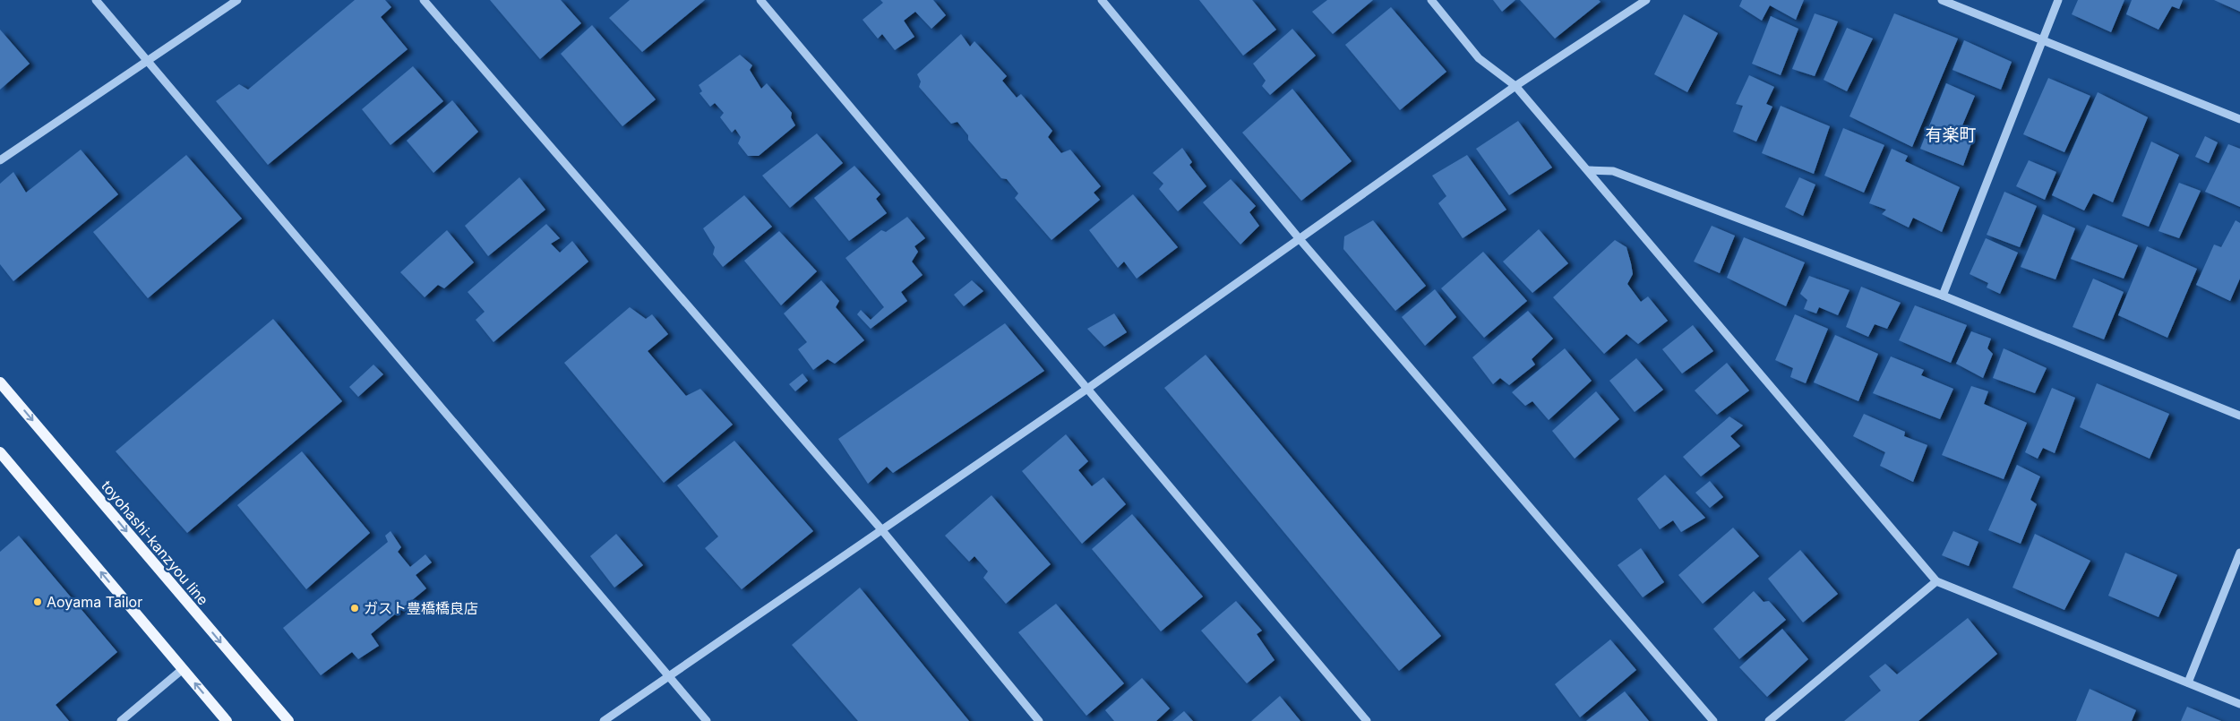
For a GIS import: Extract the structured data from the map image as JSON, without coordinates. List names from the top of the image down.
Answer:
{
  "streets": {
    "main road": ["toyohashi-kanzyou line"]
  },
  "districts": ["有楽町"],
  "places": ["Aoyama Tailor", "ガスト豊橋橋良店"]
}
